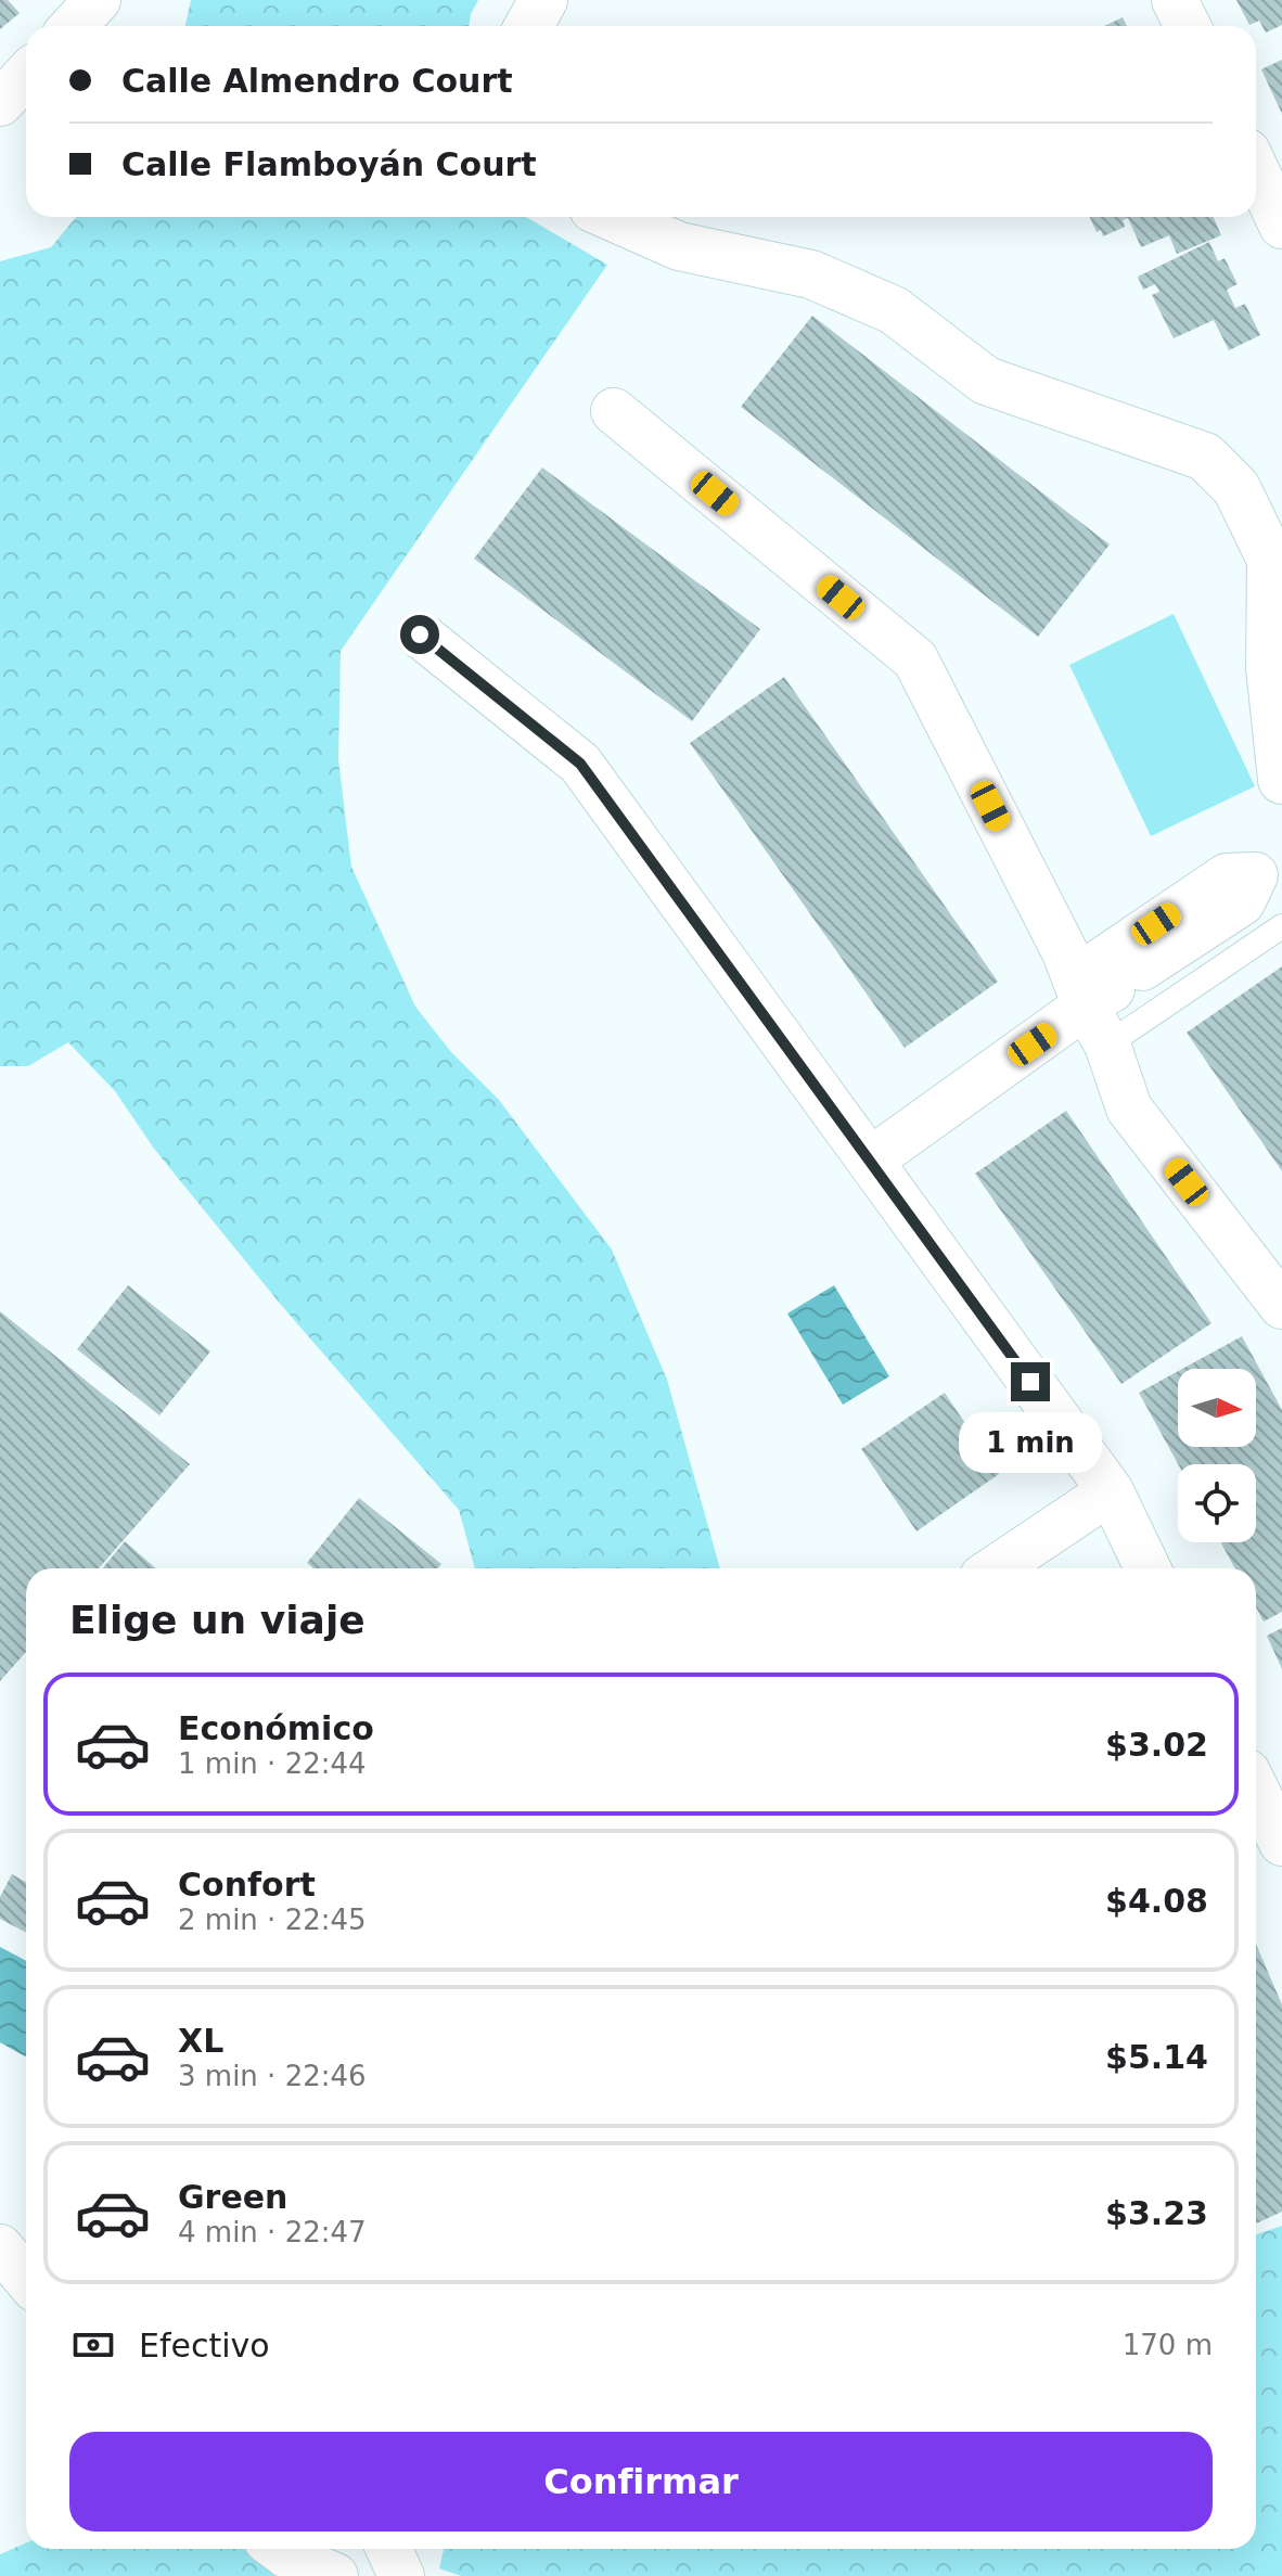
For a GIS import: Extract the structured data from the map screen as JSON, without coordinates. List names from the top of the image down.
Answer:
{
  "north": "right",
  "page": {
    "banner": ["Calle Almendro Court", "Calle Flamboyán Court"],
    "bubble": "1 min",
    "heading": "Elige un viaje",
    "list": [
      {
        "name": "Económico",
        "note": "1 min · 22:44",
        "value": "$3.02"
      },
      {
        "name": "Confort",
        "note": "2 min · 22:45",
        "value": "$4.08"
      },
      {
        "name": "XL",
        "note": "3 min · 22:46",
        "value": "$5.14"
      },
      {
        "name": "Green",
        "note": "4 min · 22:47",
        "value": "$3.23"
      }
    ],
    "pay": ["Efectivo", "170 m"],
    "buttons": "Confirmar"
  }
}
